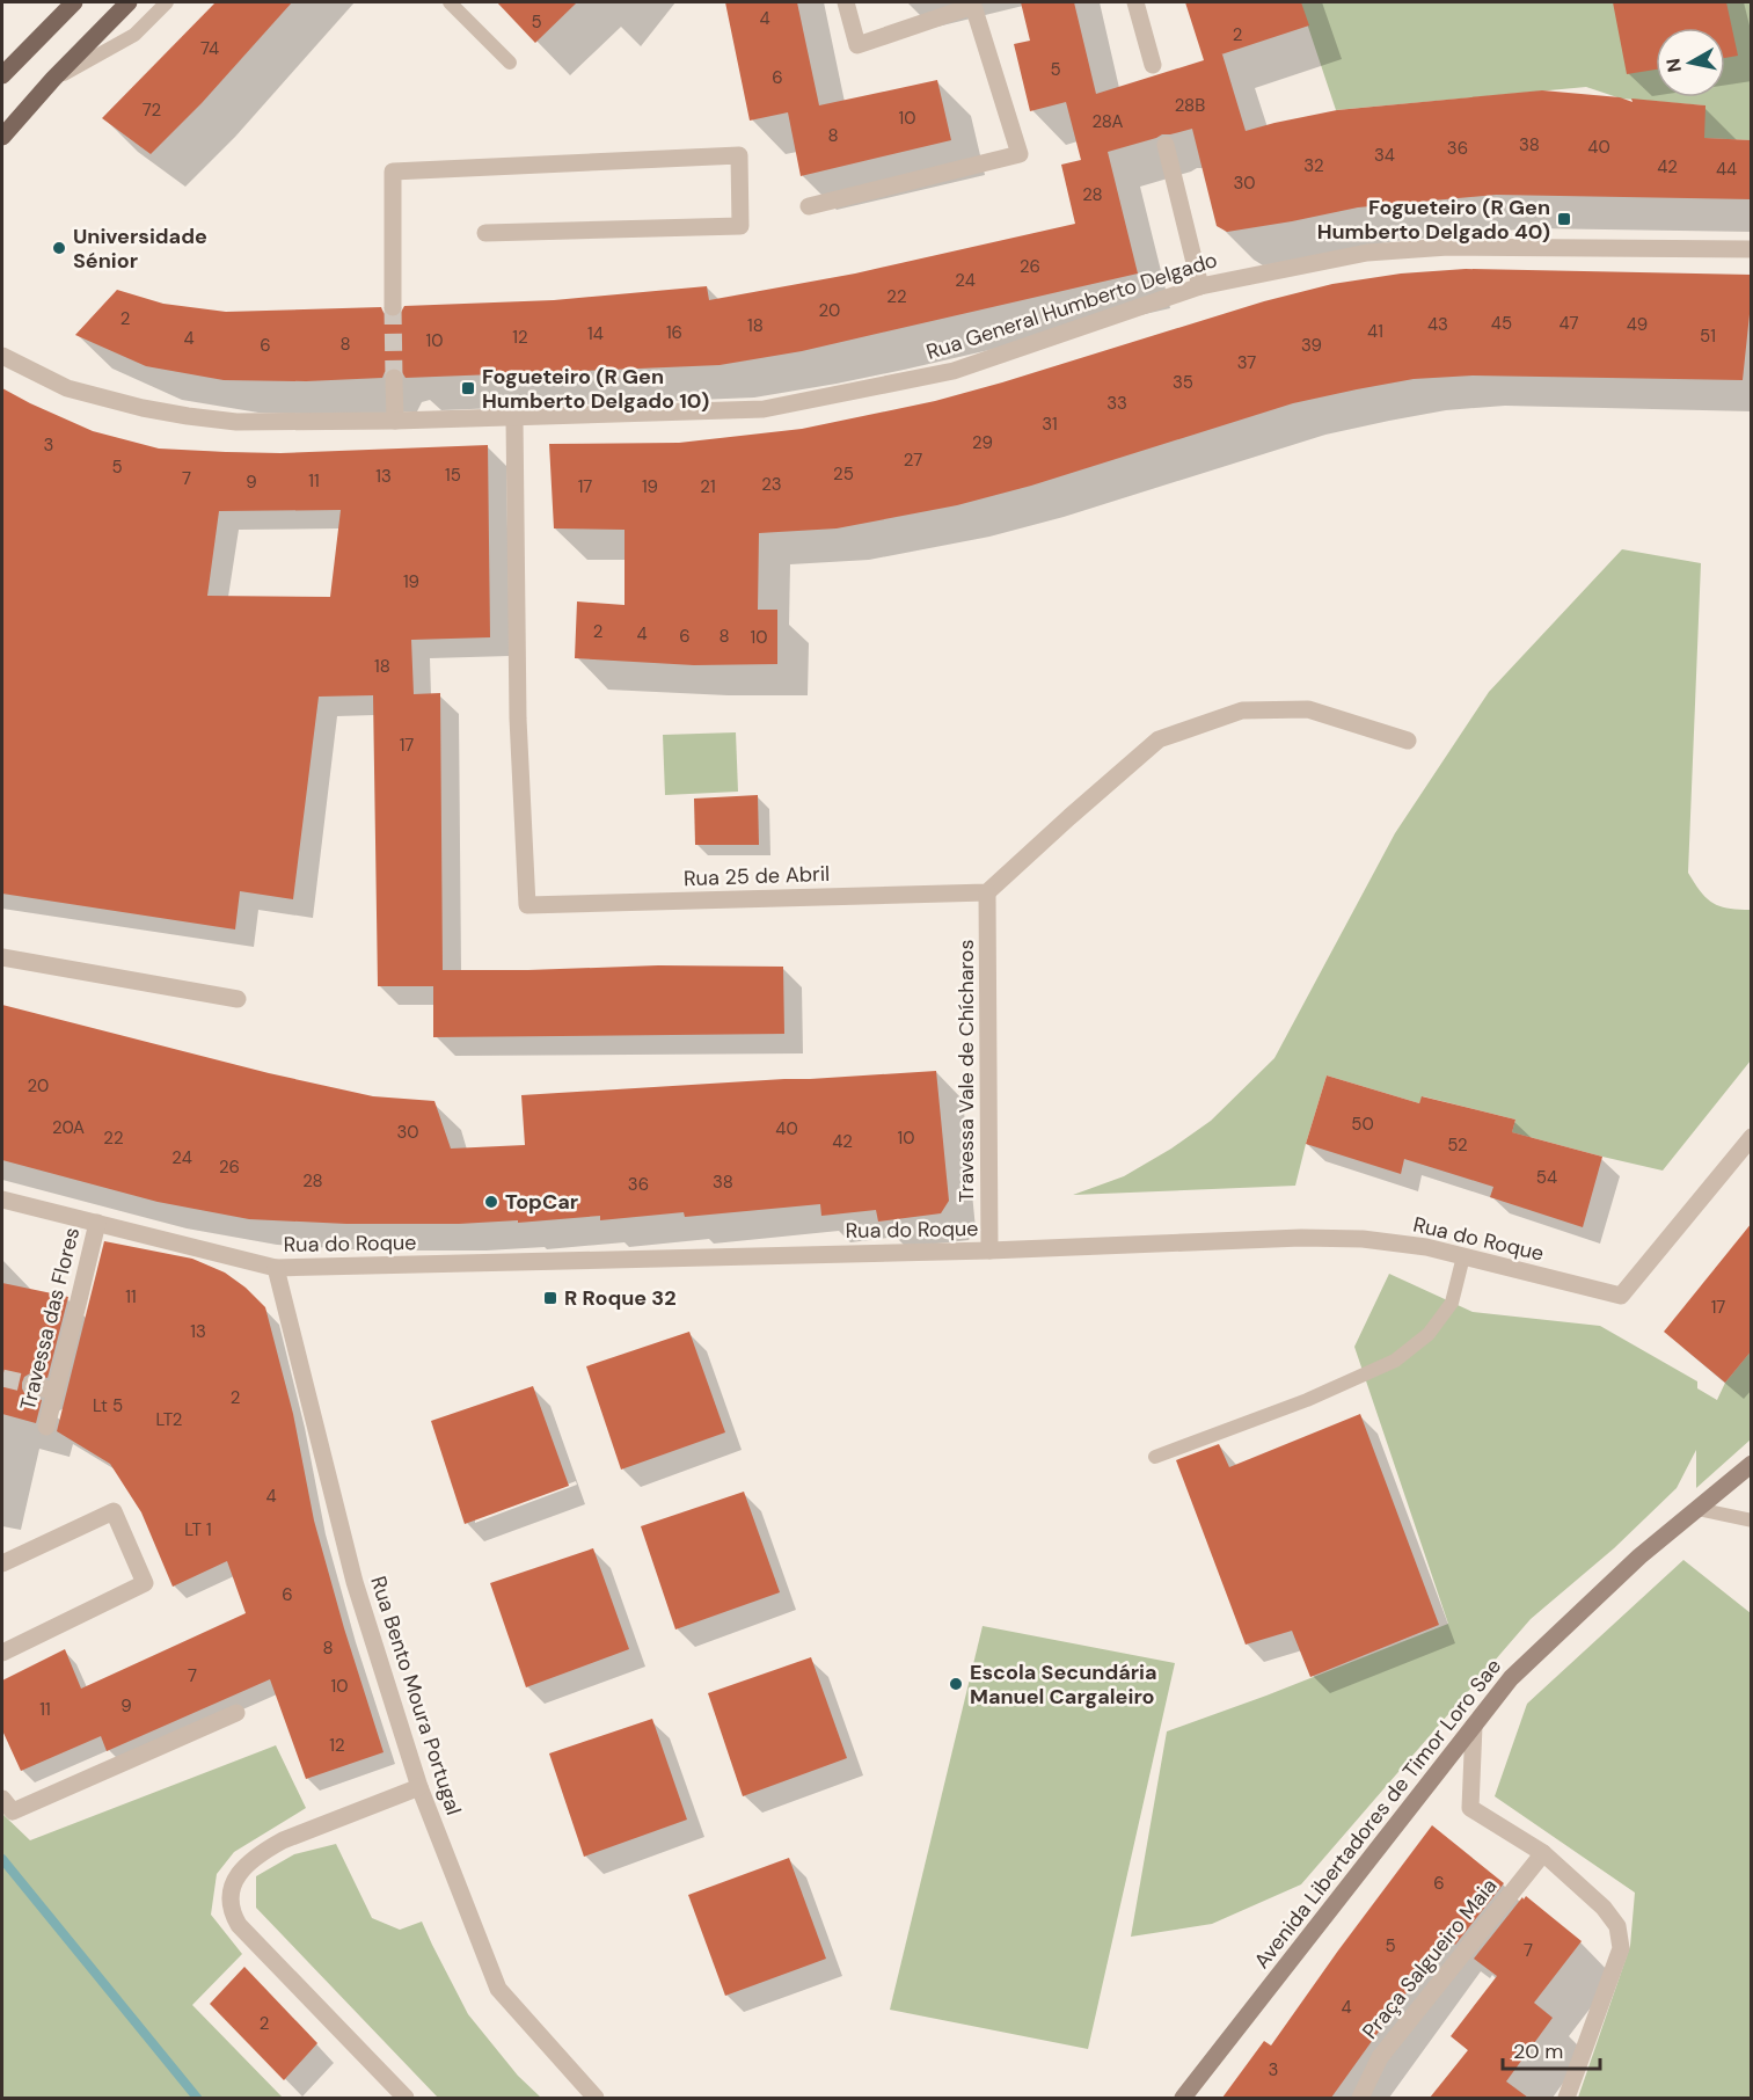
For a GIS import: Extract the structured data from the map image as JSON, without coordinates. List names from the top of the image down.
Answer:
{
  "streets": {
    "main road": ["Avenida Libertadores de Timor Loro Sae"],
    "street": [
      "Rua General Humberto Delgado",
      "Rua 25 de Abril",
      "Travessa Vale de Chícharos",
      "Rua do Roque",
      "Travessa das Flores",
      "Rua Bento Moura Portugal",
      "Praça Salgueiro Maia"
    ]
  },
  "crossings": [
    ["Rua General Humberto Delgado", "Rua 25 de Abril"],
    ["Rua 25 de Abril", "Travessa Vale de Chícharos"],
    ["Travessa Vale de Chícharos", "Rua do Roque"],
    ["Rua do Roque", "Travessa das Flores"],
    ["Rua do Roque", "Rua Bento Moura Portugal"]
  ],
  "places": {
    "transit": ["Fogueteiro (R Gen Humberto Delgado 40)", "Fogueteiro (R Gen Humberto Delgado 10)", "R Roque 32"],
    "other": ["Universidade Sénior", "TopCar", "Escola Secundária Manuel Cargaleiro"]
  },
  "house_numbers": [
    "4",
    "5",
    "2",
    "74",
    "5",
    "6",
    "28B",
    "72",
    "10",
    "28A",
    "8",
    "38",
    "40",
    "36",
    "34",
    "32",
    "42",
    "44",
    "30",
    "28",
    "26",
    "24",
    "22",
    "20",
    "2",
    "45",
    "47",
    "43",
    "49",
    "18",
    "41",
    "16",
    "14",
    "51",
    "12",
    "4",
    "10",
    "8",
    "6",
    "39",
    "37",
    "35",
    "33",
    "31",
    "29",
    "3",
    "27",
    "5",
    "25",
    "15",
    "13",
    "7",
    "11",
    "9",
    "23",
    "17",
    "19",
    "21",
    "19",
    "2",
    "4",
    "6",
    "8",
    "10",
    "18",
    "17",
    "20",
    "50",
    "20A",
    "40",
    "30",
    "22",
    "10",
    "42",
    "52",
    "24",
    "26",
    "54",
    "28",
    "38",
    "36",
    "11",
    "17",
    "13",
    "2",
    "Lt 5",
    "LT2",
    "4",
    "LT 1",
    "6",
    "8",
    "7",
    "10",
    "9",
    "11",
    "12",
    "6",
    "5",
    "7",
    "4",
    "2",
    "3"
  ],
  "scale_bar": "20 m",
  "north": "left"
}
